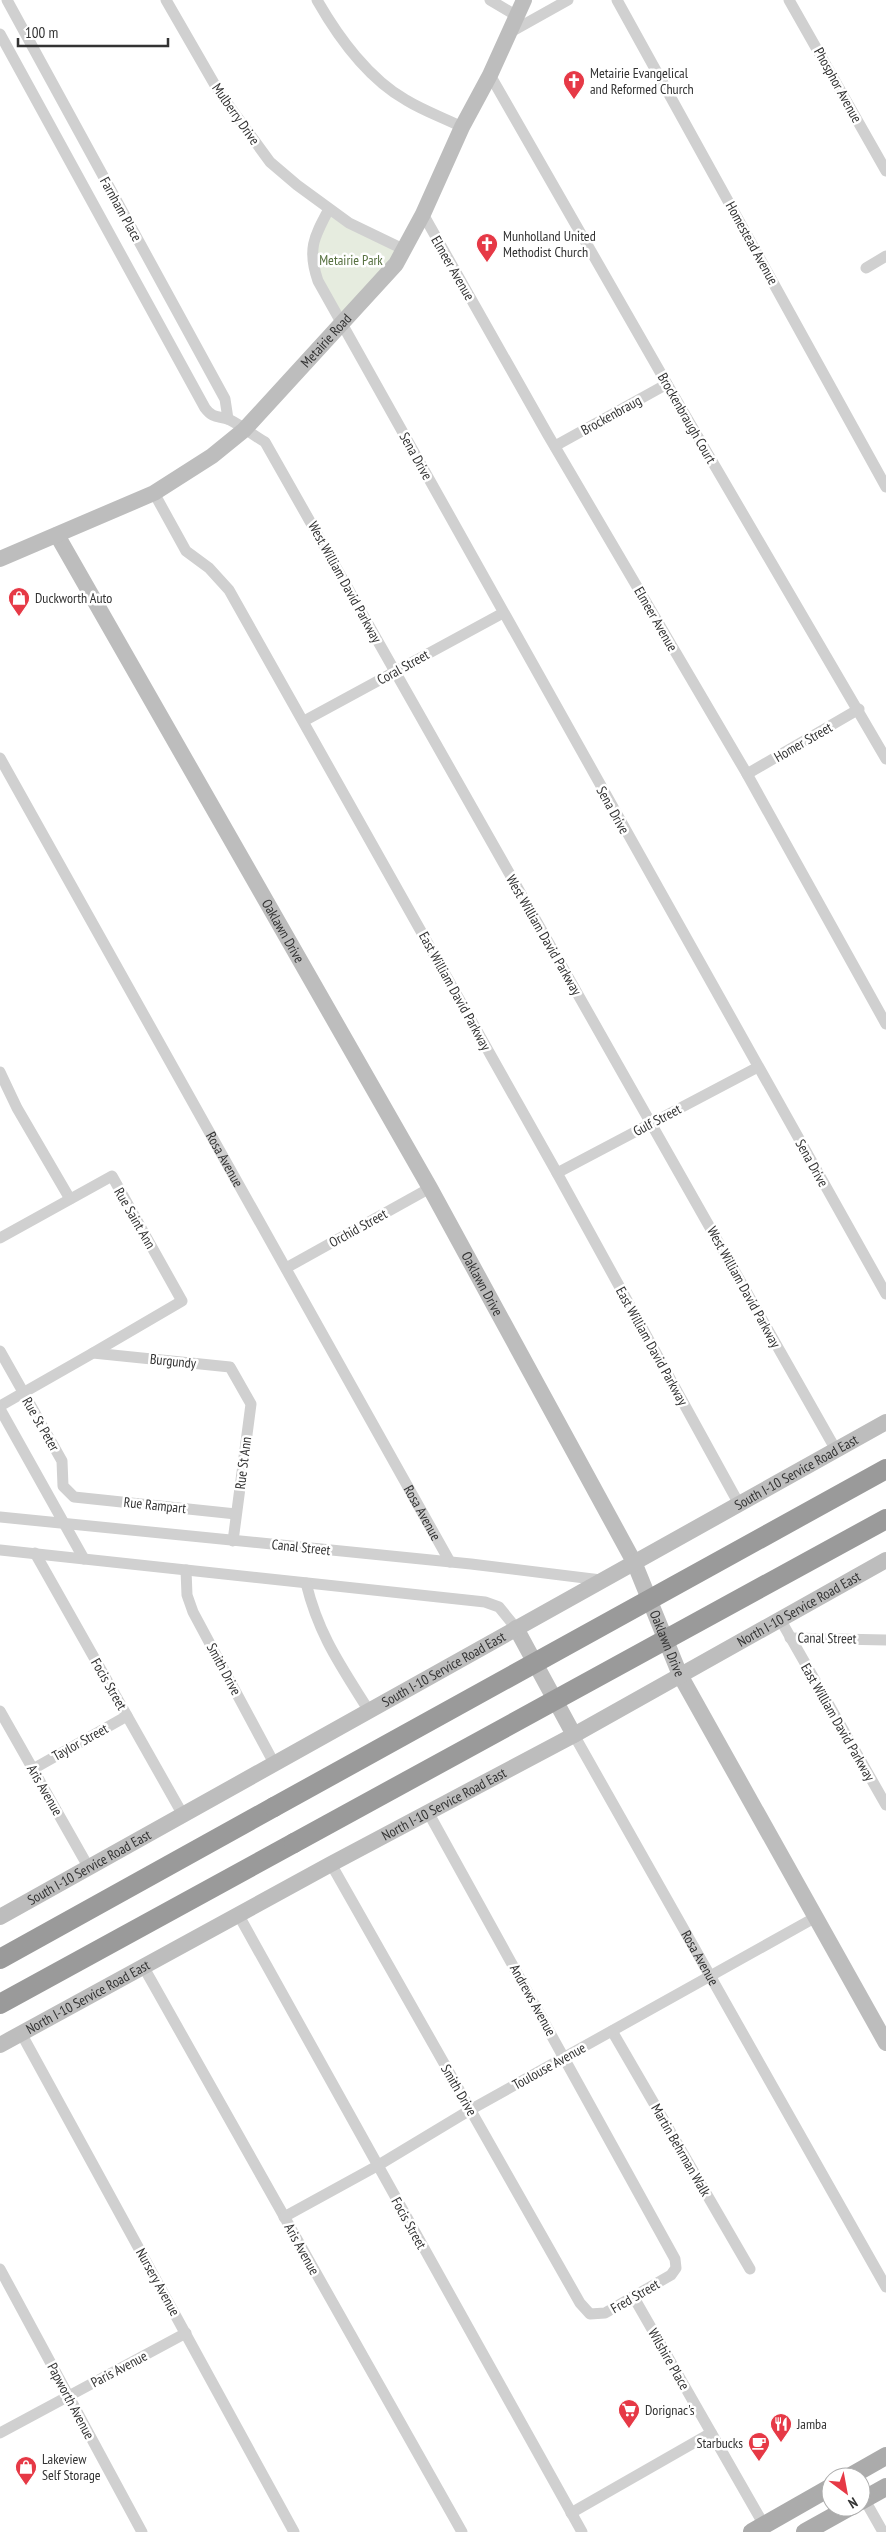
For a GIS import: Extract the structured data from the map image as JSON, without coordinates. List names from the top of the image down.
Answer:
{
  "streets": {
    "street": [
      "Phosphor Avenue",
      "Mulberry Drive",
      "Farnham Place",
      "Homestead Avenue",
      "Elmeer Avenue",
      "Metairie Road",
      "Brockenbraug",
      "Brockenbraugh Court",
      "Sena Drive",
      "West William David Parkway",
      "Coral Street",
      "Homer Street",
      "Oaklawn Drive",
      "East William David Parkway",
      "Gulf Street",
      "Rosa Avenue",
      "Rue Saint Ann",
      "Orchid Street",
      "Burgundy",
      "Rue St Peter",
      "Rue St Ann",
      "South I-10 Service Road East",
      "Rue Rampart",
      "Canal Street",
      "North I-10 Service Road East",
      "Smith Drive",
      "Focis Street",
      "Taylor Street",
      "Aris Avenue",
      "Andrews Avenue",
      "Toulouse Avenue",
      "Martin Behrman Walk",
      "Nursery Avenue",
      "Fred Street",
      "Wilshire Place",
      "Paris Avenue",
      "Papworth Avenue"
    ]
  },
  "crossings": [
    ["Mulberry Drive", "Metairie Road"],
    ["Farnham Place", "Metairie Road"],
    ["Farnham Place", "West William David Parkway"],
    ["Elmeer Avenue", "Metairie Road"],
    ["Elmeer Avenue", "Brockenbraug"],
    ["Elmeer Avenue", "Homer Street"],
    ["Metairie Road", "Brockenbraugh Court"],
    ["Metairie Road", "Sena Drive"],
    ["Metairie Road", "West William David Parkway"],
    ["Metairie Road", "Oaklawn Drive"],
    ["Metairie Road", "East William David Parkway"],
    ["Brockenbraug", "Brockenbraugh Court"],
    ["Brockenbraugh Court", "Homer Street"],
    ["Sena Drive", "Coral Street"],
    ["Sena Drive", "Gulf Street"],
    ["West William David Parkway", "Coral Street"],
    ["West William David Parkway", "Gulf Street"],
    ["West William David Parkway", "South I-10 Service Road East"],
    ["Coral Street", "East William David Parkway"],
    ["Oaklawn Drive", "Orchid Street"],
    ["Oaklawn Drive", "South I-10 Service Road East"],
    ["Oaklawn Drive", "North I-10 Service Road East"],
    ["Oaklawn Drive", "Toulouse Avenue"],
    ["East William David Parkway", "Gulf Street"],
    ["East William David Parkway", "South I-10 Service Road East"],
    ["East William David Parkway", "Canal Street"],
    ["Rosa Avenue", "Orchid Street"],
    ["Rosa Avenue", "South I-10 Service Road East"],
    ["Rosa Avenue", "Canal Street"],
    ["Rosa Avenue", "North I-10 Service Road East"],
    ["Rosa Avenue", "Toulouse Avenue"],
    ["Rue Saint Ann", "Burgundy"],
    ["Burgundy", "Rue St Ann"],
    ["Rue St Peter", "Rue Rampart"],
    ["Rue St Ann", "Rue Rampart"],
    ["Rue St Ann", "Canal Street"],
    ["South I-10 Service Road East", "Canal Street"],
    ["South I-10 Service Road East", "Smith Drive"],
    ["South I-10 Service Road East", "Focis Street"],
    ["South I-10 Service Road East", "Aris Avenue"],
    ["Canal Street", "North I-10 Service Road East"],
    ["North I-10 Service Road East", "Smith Drive"],
    ["North I-10 Service Road East", "Focis Street"],
    ["North I-10 Service Road East", "Aris Avenue"],
    ["North I-10 Service Road East", "Andrews Avenue"],
    ["North I-10 Service Road East", "Nursery Avenue"],
    ["Smith Drive", "Toulouse Avenue"],
    ["Smith Drive", "Fred Street"],
    ["Focis Street", "Taylor Street"],
    ["Focis Street", "Toulouse Avenue"],
    ["Taylor Street", "Aris Avenue"],
    ["Aris Avenue", "Toulouse Avenue"],
    ["Andrews Avenue", "Toulouse Avenue"],
    ["Andrews Avenue", "Fred Street"],
    ["Toulouse Avenue", "Martin Behrman Walk"],
    ["Nursery Avenue", "Paris Avenue"],
    ["Fred Street", "Wilshire Place"],
    ["Paris Avenue", "Papworth Avenue"]
  ],
  "parks": ["Metairie Park"],
  "places": {
    "church": ["Metairie Evangelical and Reformed Church", "Munholland United Methodist Church"],
    "shop": ["Duckworth Auto", "Lakeview Self Storage"],
    "supermarket": ["Dorignac's"],
    "restaurant": ["Jamba"],
    "cafe": ["Starbucks"]
  },
  "scale_bar": "100 m",
  "north": "bottom right"
}
